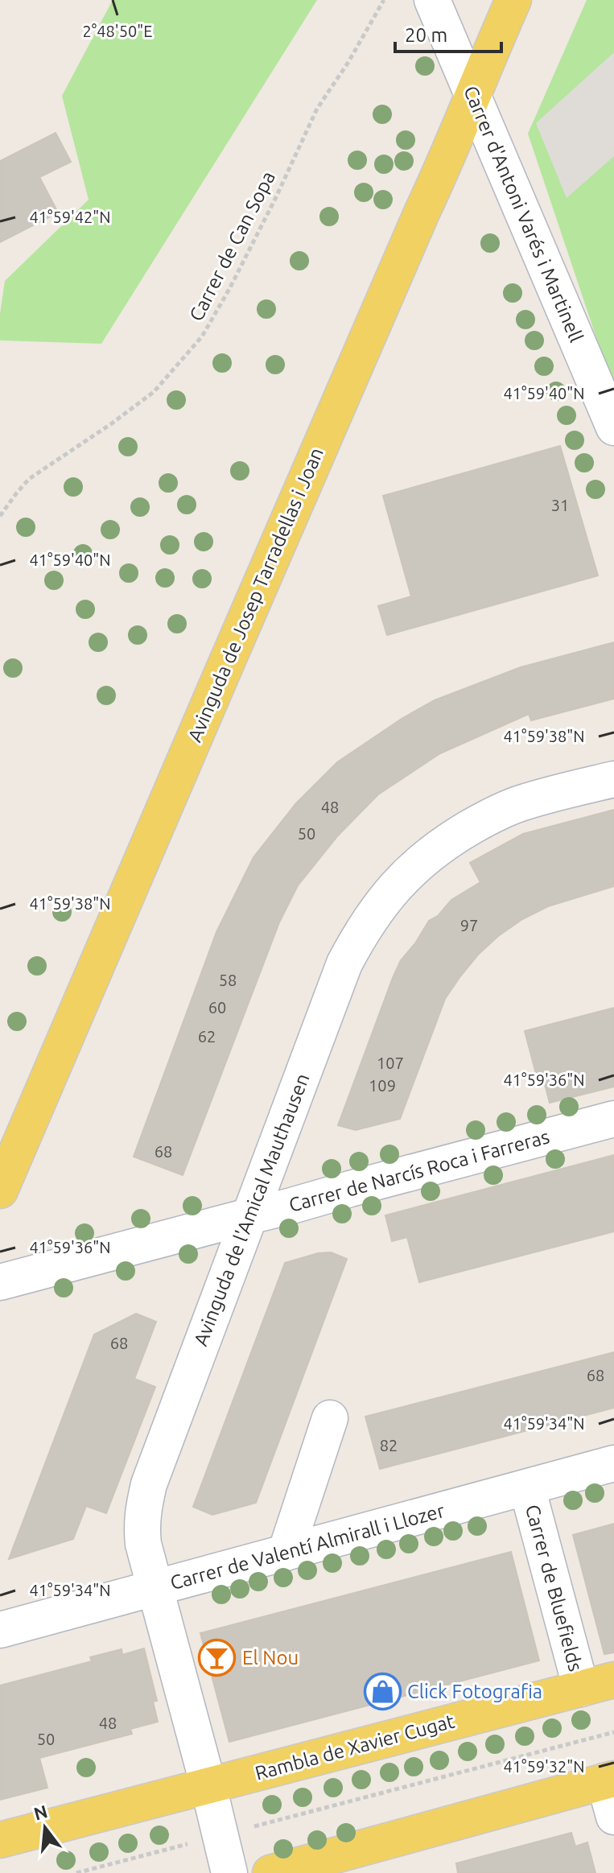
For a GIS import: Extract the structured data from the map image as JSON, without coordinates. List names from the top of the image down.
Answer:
{
  "streets": {
    "main road": ["Avinguda de Josep Tarradellas i Joan", "Rambla de Xavier Cugat"],
    "street": [
      "Carrer d'Antoni Varés i Martinell",
      "Carrer de Narcís Roca i Farreras",
      "Avinguda de l'Amical Mauthausen",
      "Carrer de Valentí Almirall i Llozer",
      "Carrer de Bluefields"
    ],
    "path": ["Carrer de Can Sopa"]
  },
  "crossings": [
    ["Carrer d'Antoni Varés i Martinell", "Avinguda de Josep Tarradellas i Joan"],
    ["Carrer de Narcís Roca i Farreras", "Avinguda de l'Amical Mauthausen"],
    ["Avinguda de l'Amical Mauthausen", "Carrer de Valentí Almirall i Llozer"],
    ["Avinguda de l'Amical Mauthausen", "Rambla de Xavier Cugat"],
    ["Carrer de Valentí Almirall i Llozer", "Carrer de Bluefields"],
    ["Carrer de Bluefields", "Rambla de Xavier Cugat"]
  ],
  "places": {
    "bar": ["El Nou"],
    "shop": ["Click Fotografia"]
  },
  "house_numbers": [
    "31",
    "48",
    "50",
    "97",
    "58",
    "60",
    "62",
    "107",
    "109",
    "68",
    "68",
    "68",
    "82",
    "48",
    "50"
  ],
  "scale_bar": "20 m",
  "north": "top",
  "coordinates": [
    "2°48'50\"E",
    "41°59'42\"N",
    "41°59'40\"N",
    "41°59'38\"N",
    "41°59'36\"N",
    "41°59'34\"N",
    "41°59'32\"N"
  ]
}
